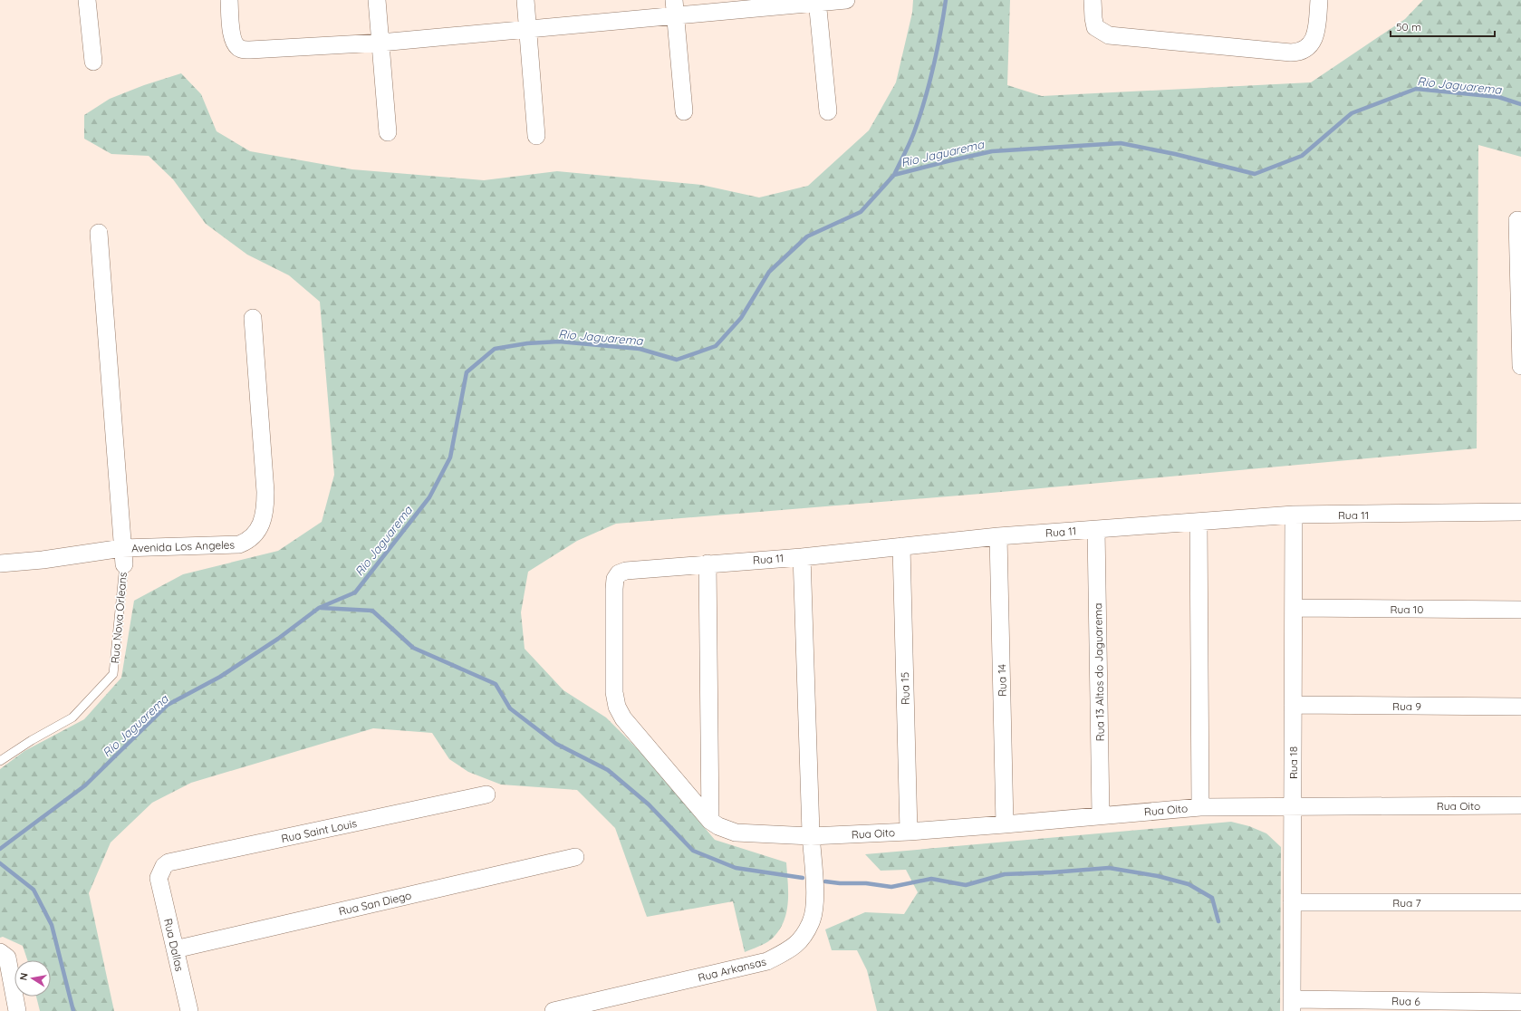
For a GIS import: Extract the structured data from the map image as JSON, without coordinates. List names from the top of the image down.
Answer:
{
  "streets": {
    "street": [
      "Rua 11",
      "Avenida Los Angeles",
      "Rua 10",
      "Rua 13 Altos do Jaguarema",
      "Rua 14",
      "Rua 15",
      "Rua 9",
      "Rua 18",
      "Rua Oito",
      "Rua Saint Louis",
      "Rua 7",
      "Rua San Diego",
      "Rua Dallas",
      "Rua Arkansas",
      "Rua 6"
    ],
    "lane": ["Rua Nova Orleans"]
  },
  "crossings": [
    ["Rua 11", "Rua 13 Altos do Jaguarema"],
    ["Rua 11", "Rua 14"],
    ["Rua 11", "Rua 15"],
    ["Rua 11", "Rua 18"],
    ["Rua 11", "Rua Oito"],
    ["Rua 11", "Rua Arkansas"],
    ["Avenida Los Angeles", "Rua Nova Orleans"],
    ["Rua 10", "Rua 18"],
    ["Rua 13 Altos do Jaguarema", "Rua Oito"],
    ["Rua 14", "Rua Oito"],
    ["Rua 15", "Rua Oito"],
    ["Rua 9", "Rua 18"],
    ["Rua 18", "Rua Oito"],
    ["Rua 18", "Rua 7"],
    ["Rua 18", "Rua 6"],
    ["Rua Oito", "Rua Arkansas"],
    ["Rua Saint Louis", "Rua Dallas"],
    ["Rua San Diego", "Rua Dallas"]
  ],
  "water": ["Rio Jaguarema"],
  "scale_bar": "50 m",
  "north": "left"
}
